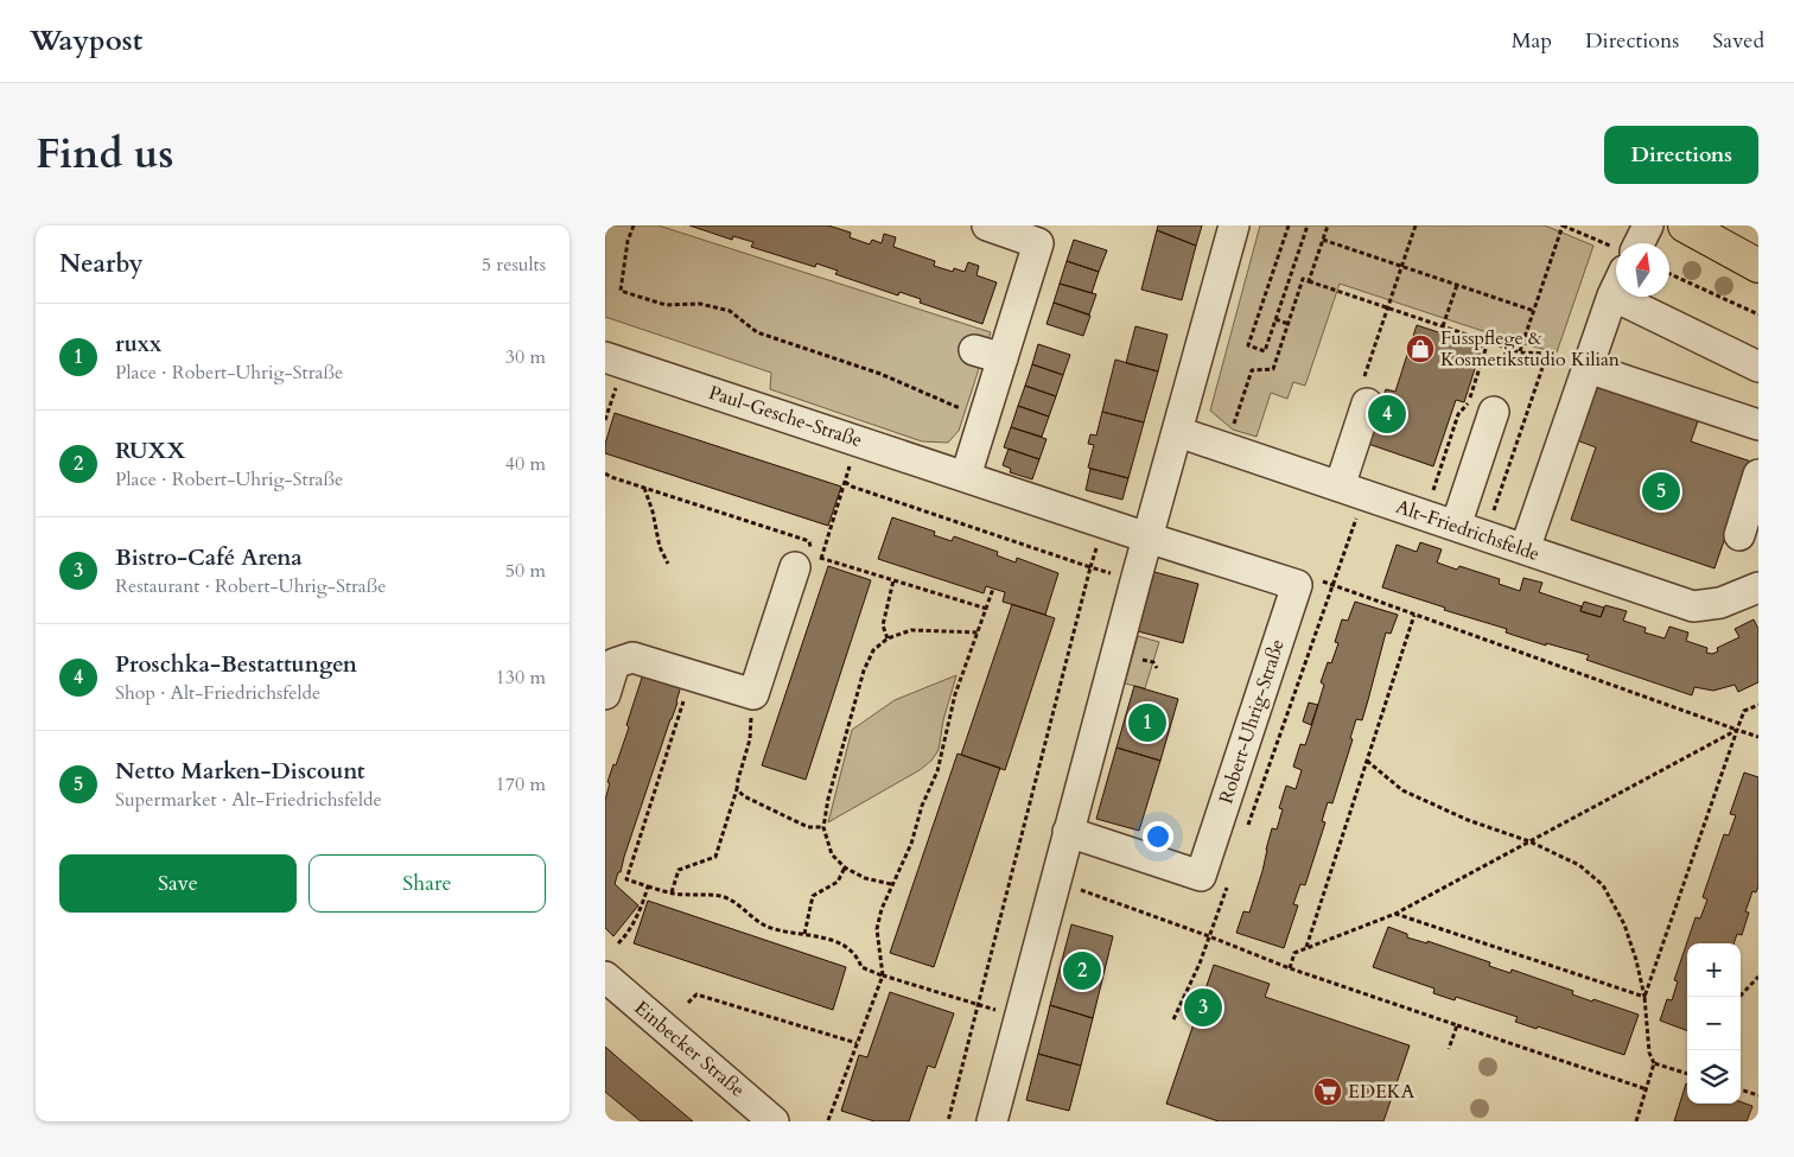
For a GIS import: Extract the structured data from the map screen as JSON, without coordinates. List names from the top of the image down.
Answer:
{
  "streets": {
    "street": [
      "Paul-Gesche-Straße",
      "Alt-Friedrichsfelde",
      "Robert-Uhrig-Straße",
      "Einbecker Straße"
    ]
  },
  "crossings": [
    ["Paul-Gesche-Straße", "Robert-Uhrig-Straße"]
  ],
  "places": {
    "shop": ["Fusspflege & Kosmetikstudio Kilian"],
    "supermarket": ["EDEKA"]
  },
  "north": "top",
  "page": {
    "header": "Waypost",
    "nav": ["Map", "Directions", "Saved"],
    "title": "Find us",
    "buttons": [
      "Directions",
      ["Save", "Share"]
    ],
    "heading": ["Nearby", "5 results"],
    "list": [
      {
        "mark": "1",
        "name": "ruxx",
        "note": "Place · Robert-Uhrig-Straße",
        "value": "30 m"
      },
      {
        "mark": "2",
        "name": "RUXX",
        "note": "Place · Robert-Uhrig-Straße",
        "value": "40 m"
      },
      {
        "mark": "3",
        "name": "Bistro-Café Arena",
        "note": "Restaurant · Robert-Uhrig-Straße",
        "value": "50 m"
      },
      {
        "mark": "4",
        "name": "Proschka-Bestattungen",
        "note": "Shop · Alt-Friedrichsfelde",
        "value": "130 m"
      },
      {
        "mark": "5",
        "name": "Netto Marken-Discount",
        "note": "Supermarket · Alt-Friedrichsfelde",
        "value": "170 m"
      }
    ],
    "pins": [
      "4",
      "5",
      "1",
      "2",
      "3"
    ],
    "map_buttons": ["+", "−"]
  }
}
